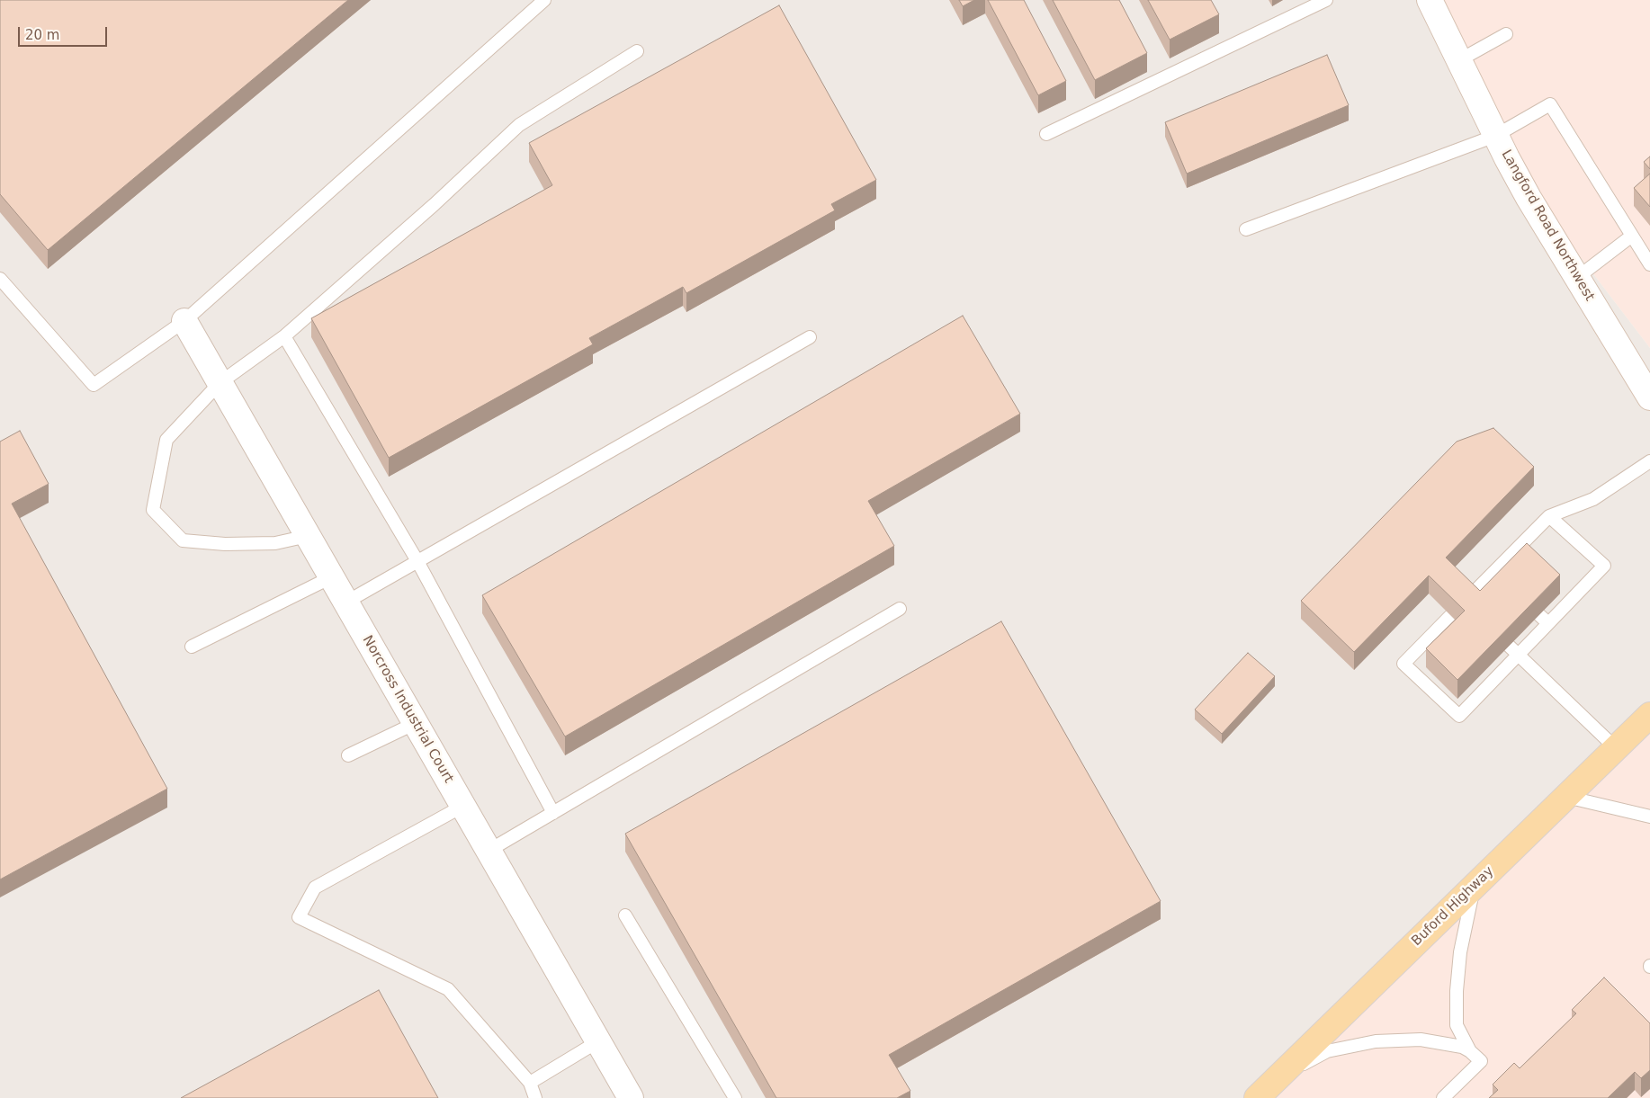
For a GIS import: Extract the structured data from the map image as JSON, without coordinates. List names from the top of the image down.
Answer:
{
  "streets": {
    "main road": ["Buford Highway"],
    "street": ["Langford Road Northwest", "Norcross Industrial Court"]
  },
  "scale_bar": "20 m"
}
